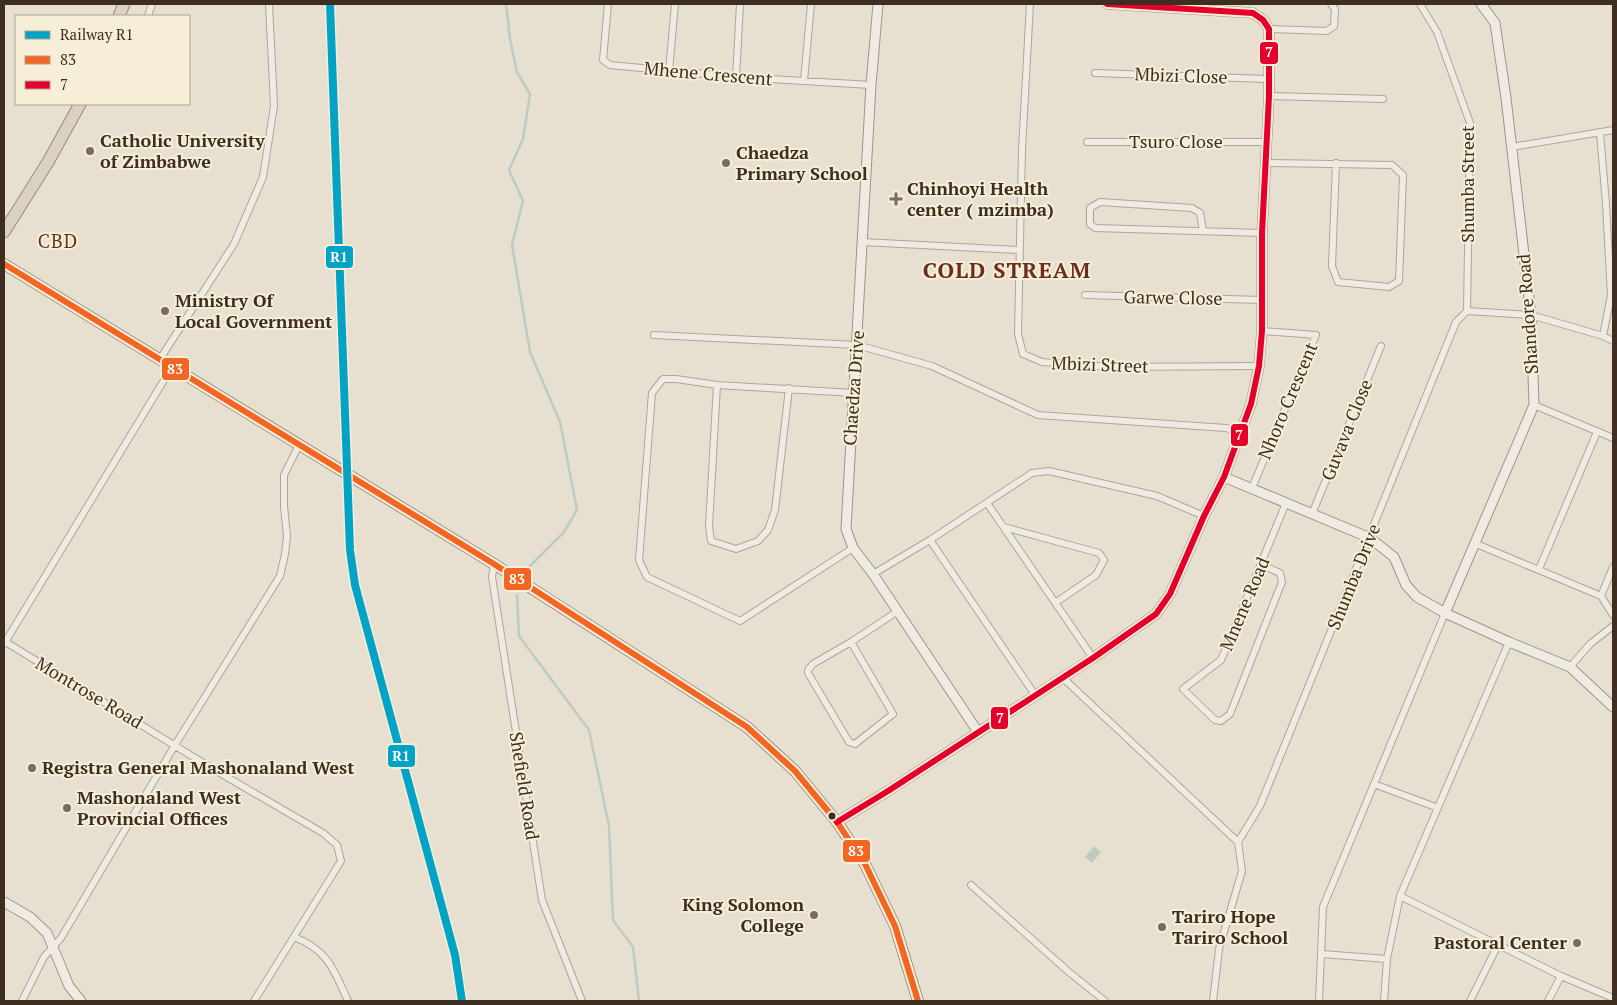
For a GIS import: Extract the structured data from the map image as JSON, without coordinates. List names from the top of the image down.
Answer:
{
  "streets": {
    "street": [
      "Mhene Crescent",
      "Mbizi Close",
      "Tsuro Close",
      "Shumba Street",
      "Garwe Close",
      "Shandore Road",
      "Mbizi Street",
      "Chaedza Drive",
      "Nhoro Crescent",
      "Guvava Close",
      "Shumba Drive",
      "Mnene Road",
      "Montrose Road",
      "Shefield Road"
    ]
  },
  "crossings": [
    ["Mhene Crescent", "Chaedza Drive"],
    ["Shumba Street", "Shumba Drive"]
  ],
  "districts": ["CBD", "COLD STREAM"],
  "places": {
    "other": [
      "Catholic University of Zimbabwe",
      "Chaedza Primary School",
      "Ministry Of Local Government",
      "Registra General Mashonaland West",
      "Mashonaland West Provincial Offices",
      "King Solomon College",
      "Tariro Hope Tariro School",
      "Pastoral Center"
    ],
    "health": ["Chinhoyi Health center ( mzimba)"]
  },
  "lines": ["rail line R1", "transit line 7", "transit line 83"],
  "legend": ["Railway R1", "83", "7"]
}
